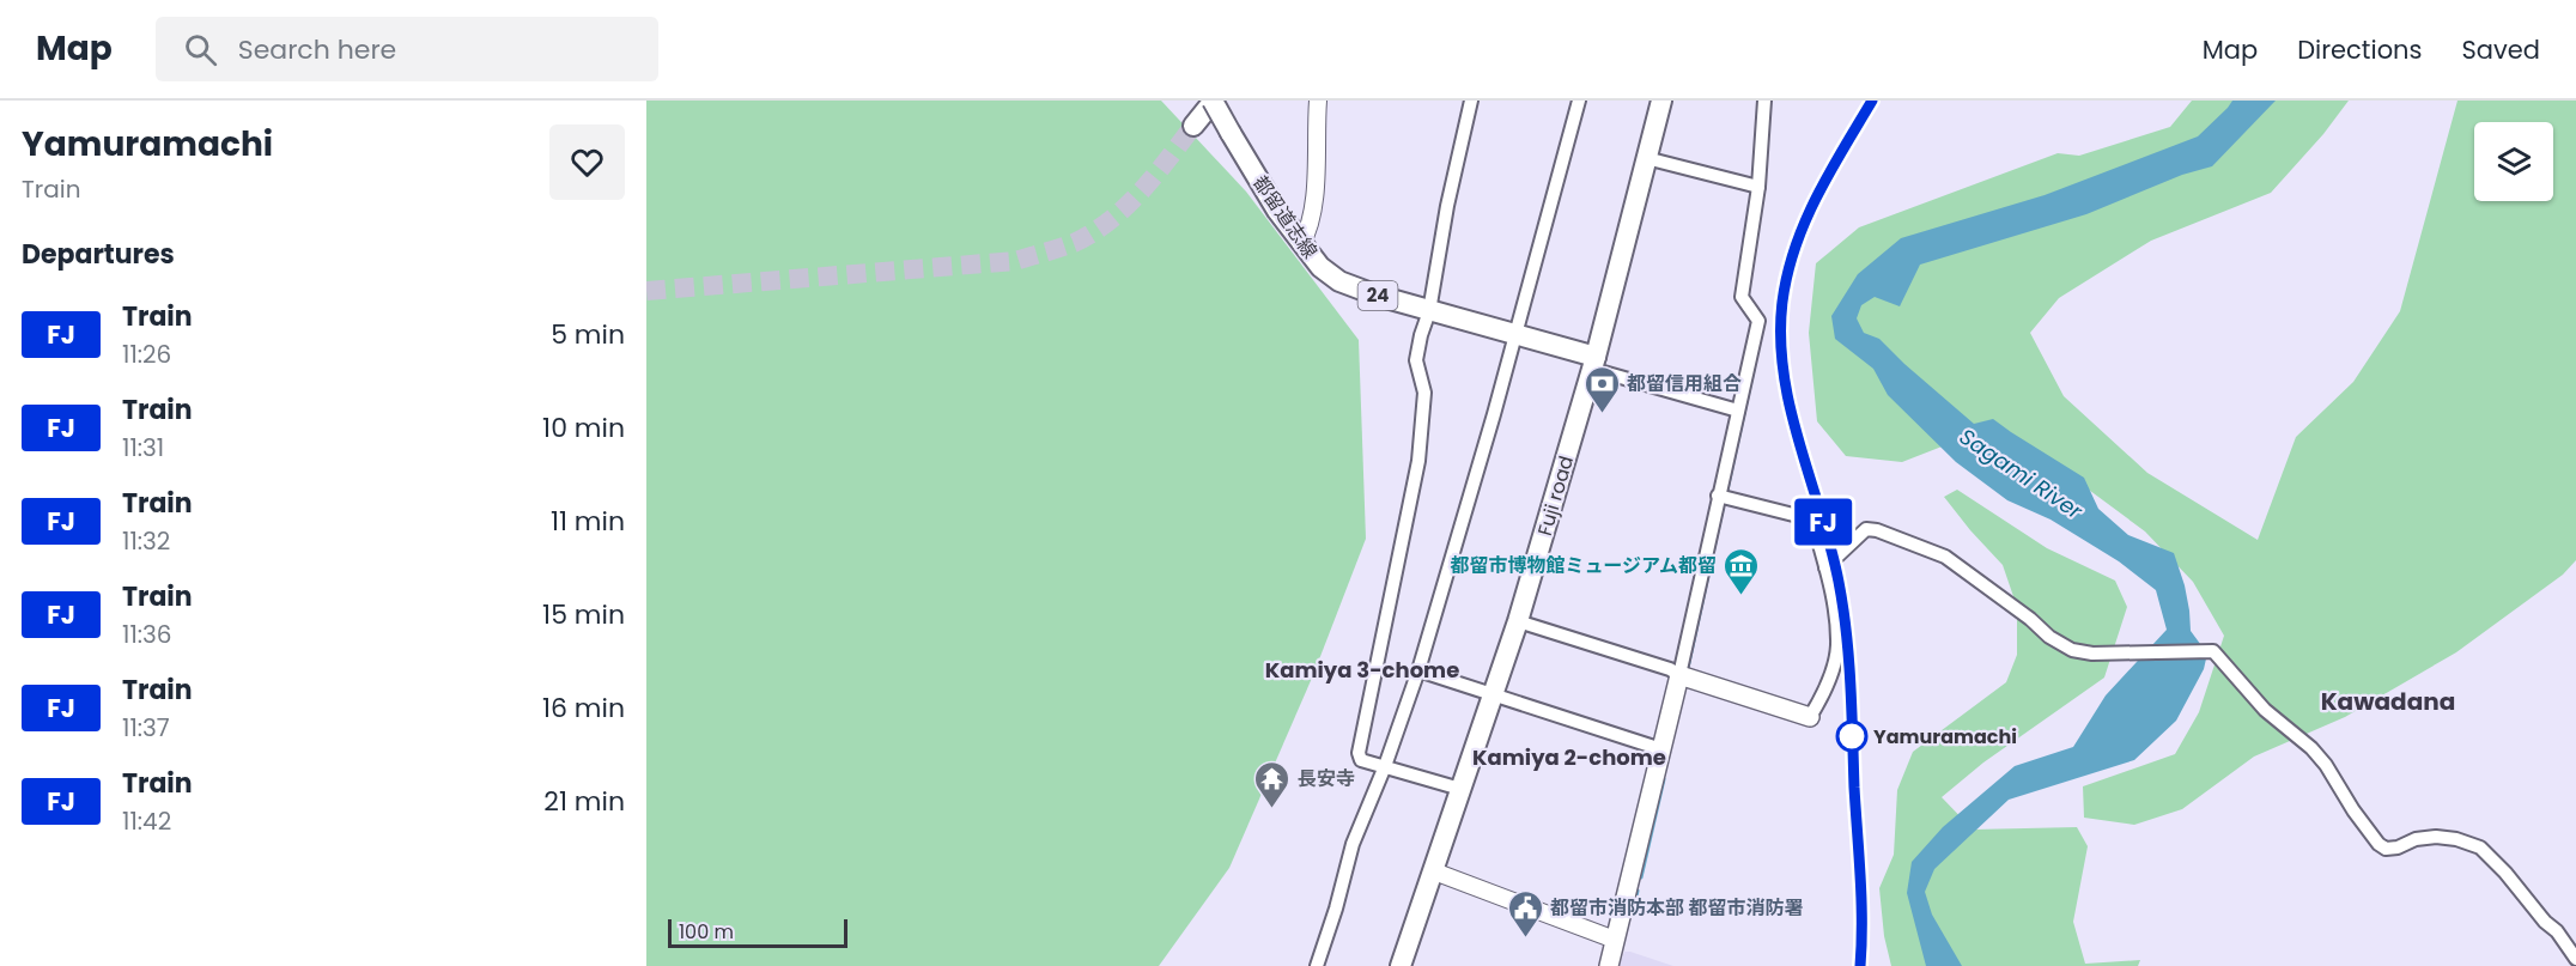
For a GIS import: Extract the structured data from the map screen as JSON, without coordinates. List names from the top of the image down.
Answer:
{
  "streets": {
    "main road": ["都留道志線", "24", "Fuji road"]
  },
  "crossings": [
    ["都留道志線", "Fuji road"]
  ],
  "districts": ["Kamiya 3-chome", "Kawadana", "Kamiya 2-chome"],
  "water": ["Sagami River"],
  "places": {
    "bank": ["都留信用組合"],
    "museum": ["都留市博物館ミュージアム都留"],
    "other": ["Yamuramachi"],
    "temple": ["長安寺"],
    "public building": ["都留市消防本部 都留市消防署"]
  },
  "scale_bar": "100 m",
  "page": {
    "header": "Map",
    "search": "Search here",
    "nav": ["Map", "Directions", "Saved"],
    "heading": [
      ["Yamuramachi", "Train"],
      "Departures"
    ],
    "on_map": "FJ",
    "list": [
      {
        "mark": "FJ",
        "name": "Train",
        "note": "11:26",
        "value": "5 min"
      },
      {
        "mark": "FJ",
        "name": "Train",
        "note": "11:31",
        "value": "10 min"
      },
      {
        "mark": "FJ",
        "name": "Train",
        "note": "11:32",
        "value": "11 min"
      },
      {
        "mark": "FJ",
        "name": "Train",
        "note": "11:36",
        "value": "15 min"
      },
      {
        "mark": "FJ",
        "name": "Train",
        "note": "11:37",
        "value": "16 min"
      },
      {
        "mark": "FJ",
        "name": "Train",
        "note": "11:42",
        "value": "21 min"
      }
    ],
    "scale": "100 m"
  }
}
